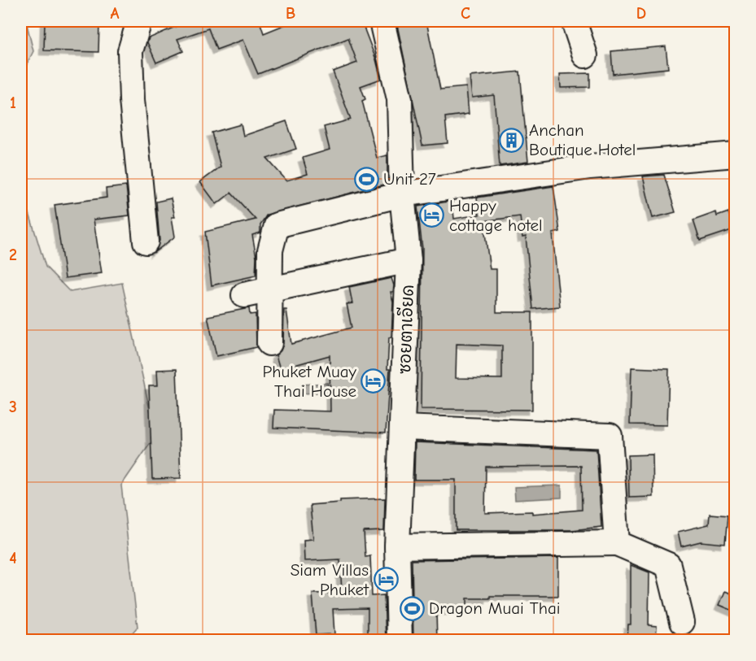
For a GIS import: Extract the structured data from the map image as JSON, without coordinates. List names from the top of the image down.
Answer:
{
  "streets": {
    "street": ["ซอยตาเอียด"]
  },
  "places": {
    "building": ["Anchan Boutique Hotel"],
    "sports": ["Unit 27", "Dragon Muai Thai"],
    "hotel": ["Happy cottage hotel", "Phuket Muay Thai House", "Siam Villas Phuket"]
  },
  "grid": {
    "columns": [
      "A",
      "B",
      "C",
      "D"
    ],
    "rows": [
      "1",
      "2",
      "3",
      "4"
    ]
  }
}
